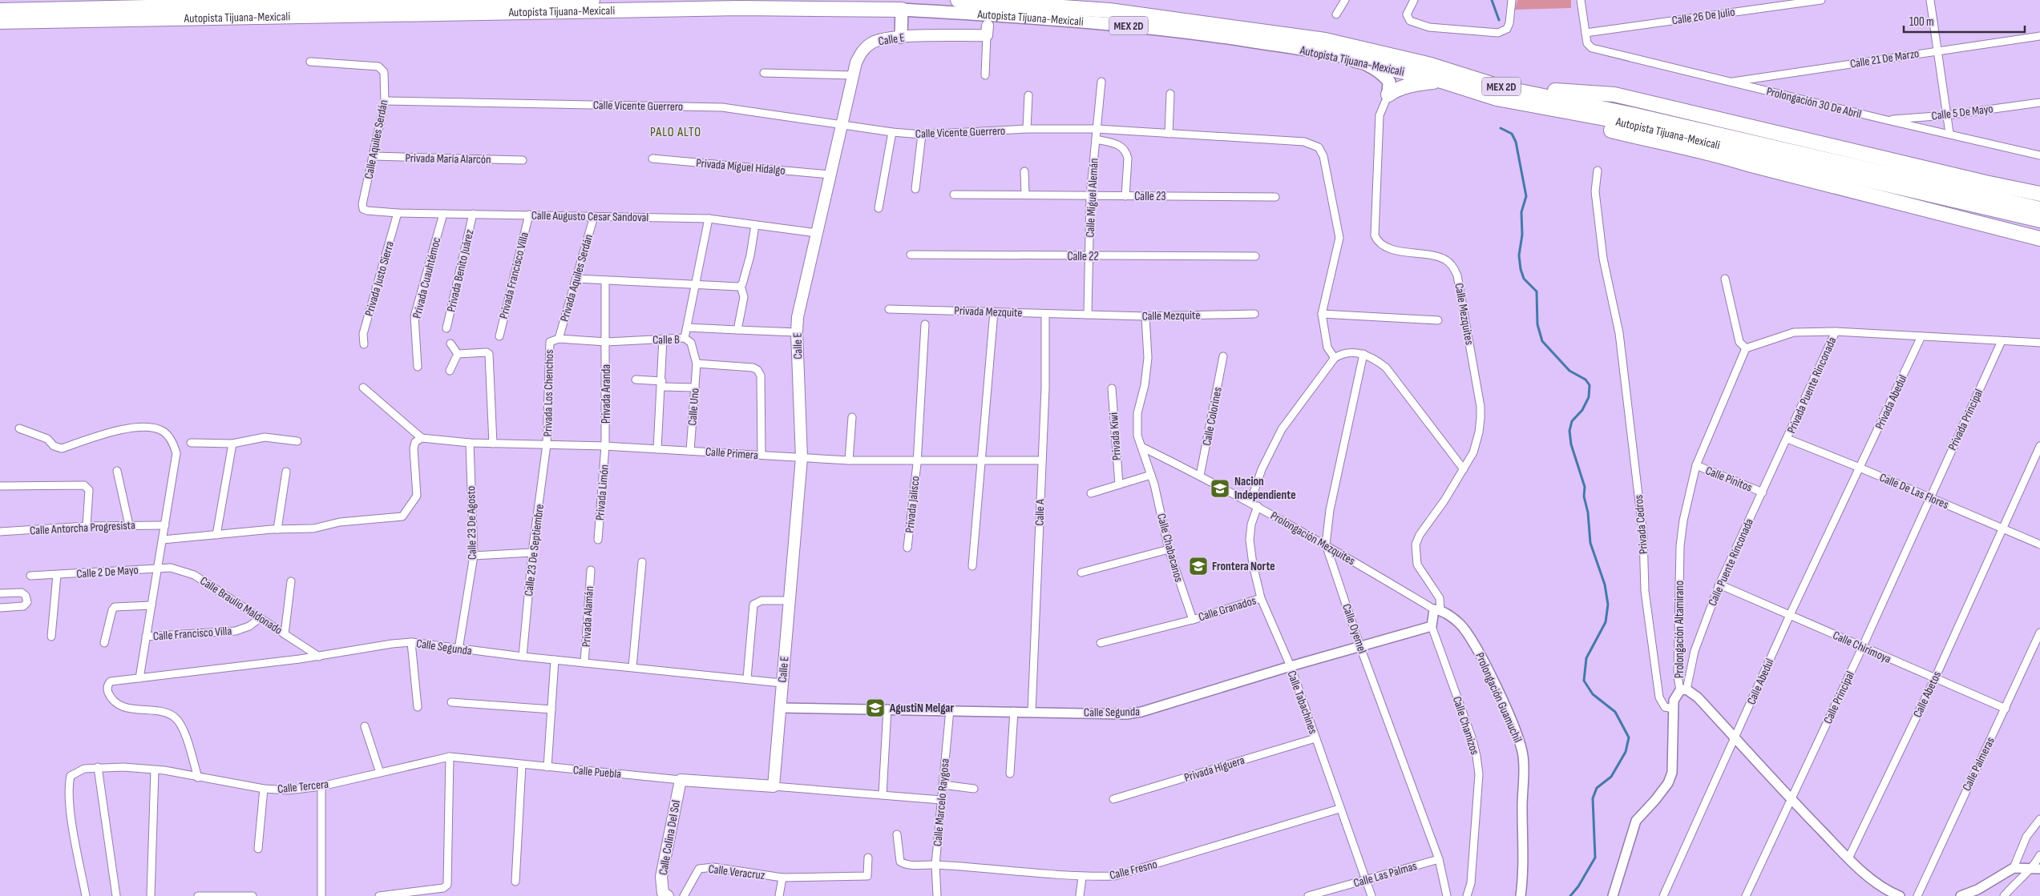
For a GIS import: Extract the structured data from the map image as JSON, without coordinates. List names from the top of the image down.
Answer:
{
  "streets": {
    "highway": ["Autopista Tijuana-Mexicali", "MEX 2D"],
    "main road": ["Calle E", "Calle Puebla", "Calle Colina Del Sol"],
    "street": [
      "Calle 26 De Julio",
      "Calle 21 De Marzo",
      "Prolongación 30 De Abril",
      "Calle Vicente Guerrero",
      "Calle 5 De Mayo",
      "Calle Aquiles Serdán",
      "Privada María Alarcón",
      "Privada Miguel Hidalgo",
      "Calle 23",
      "Calle Miguel Alemán",
      "Calle Augusto Cesar Sandoval",
      "Calle 22",
      "Privada Benito Juárez",
      "Privada Francisco Villa",
      "Privada Cuauhtémoc",
      "Privada Aquiles Serdán",
      "Privada Justo Sierra",
      "Privada Mezquite",
      "Calle Mezquites",
      "Calle Mezquite",
      "Calle B",
      "Privada Puente Rinconada",
      "Privada Los Chenchos",
      "Privada Aranda",
      "Privada Abedul",
      "Calle Uno",
      "Calle Colorines",
      "Privada Principal",
      "Privada Kiwi",
      "Calle Primera",
      "Calle Pinitos",
      "Calle De Las Flores",
      "Privada Limón",
      "Privada Jalisco",
      "Calle A",
      "Calle 23 De Agosto",
      "Privada Cedros",
      "Calle Antorcha Progresista",
      "Prolongación Mezquites",
      "Calle Chabacanos",
      "Calle 23 De Septiembre",
      "Calle Puente Rinconada",
      "Calle 2 De Mayo",
      "Calle Braulio Maldonado",
      "Calle Granados",
      "Privada Alamán",
      "Calle Oyemel",
      "Prolongación Altamirano",
      "Calle Francisco Villa",
      "Calle Segunda",
      "Calle Chirimoya",
      "Calle Abedul",
      "Calle Abetos",
      "Prolongación Guamuchil",
      "Calle Principal",
      "Calle Tabachines",
      "Calle Chamizos",
      "Calle Palmeras",
      "Privada Higuera",
      "Calle Tercera",
      "Calle Marcelo Raygosa",
      "Calle Fresno",
      "Calle Veracruz",
      "Calle Las Palmas"
    ]
  },
  "crossings": [
    ["Calle 26 De Julio", "Prolongación 30 De Abril"],
    ["Calle E", "Calle Vicente Guerrero"],
    ["Calle E", "Privada Miguel Hidalgo"],
    ["Calle E", "Calle Augusto Cesar Sandoval"],
    ["Calle E", "Calle Primera"],
    ["Calle E", "Calle Segunda"],
    ["Calle E", "Calle Puebla"],
    ["Calle 21 De Marzo", "Prolongación 30 De Abril"],
    ["Prolongación 30 De Abril", "Calle 5 De Mayo"],
    ["Calle Vicente Guerrero", "Calle Aquiles Serdán"],
    ["Calle Vicente Guerrero", "Calle Miguel Alemán"],
    ["Calle Vicente Guerrero", "Calle Tabachines"],
    ["Calle Aquiles Serdán", "Privada María Alarcón"],
    ["Calle Aquiles Serdán", "Calle Augusto Cesar Sandoval"],
    ["Calle 23", "Calle Miguel Alemán"],
    ["Calle Miguel Alemán", "Calle 22"],
    ["Calle Miguel Alemán", "Privada Mezquite"],
    ["Calle Miguel Alemán", "Calle Mezquite"],
    ["Calle Augusto Cesar Sandoval", "Privada Benito Juárez"],
    ["Calle Augusto Cesar Sandoval", "Privada Francisco Villa"],
    ["Calle Augusto Cesar Sandoval", "Privada Cuauhtémoc"],
    ["Calle Augusto Cesar Sandoval", "Privada Aquiles Serdán"],
    ["Calle Augusto Cesar Sandoval", "Privada Justo Sierra"],
    ["Privada Aquiles Serdán", "Calle B"],
    ["Privada Aquiles Serdán", "Privada Los Chenchos"],
    ["Privada Aquiles Serdán", "Privada Aranda"],
    ["Privada Mezquite", "Calle Mezquite"],
    ["Privada Mezquite", "Calle A"],
    ["Calle Mezquites", "Prolongación Mezquites"],
    ["Calle Mezquites", "Prolongación Guamuchil"],
    ["Calle Mezquites", "Calle Chamizos"],
    ["Calle B", "Privada Aranda"],
    ["Calle B", "Calle Uno"],
    ["Privada Puente Rinconada", "Calle De Las Flores"],
    ["Privada Puente Rinconada", "Calle Puente Rinconada"],
    ["Privada Los Chenchos", "Calle Primera"],
    ["Privada Los Chenchos", "Calle 23 De Septiembre"],
    ["Privada Aranda", "Calle Primera"],
    ["Privada Aranda", "Privada Limón"],
    ["Privada Abedul", "Calle De Las Flores"],
    ["Privada Abedul", "Calle Abedul"],
    ["Calle Uno", "Calle Primera"],
    ["Calle Colorines", "Prolongación Mezquites"],
    ["Privada Principal", "Calle De Las Flores"],
    ["Privada Principal", "Calle Principal"],
    ["Calle Primera", "Privada Limón"],
    ["Calle Primera", "Privada Jalisco"],
    ["Calle Primera", "Calle A"],
    ["Calle Primera", "Calle 23 De Agosto"],
    ["Calle Primera", "Calle 23 De Septiembre"],
    ["Calle Pinitos", "Calle Puente Rinconada"],
    ["Calle Pinitos", "Prolongación Altamirano"],
    ["Calle De Las Flores", "Calle Puente Rinconada"],
    ["Calle De Las Flores", "Calle Abedul"],
    ["Calle De Las Flores", "Calle Abetos"],
    ["Calle De Las Flores", "Calle Principal"],
    ["Calle A", "Calle Segunda"],
    ["Calle 23 De Agosto", "Calle Segunda"],
    ["Privada Cedros", "Calle Puente Rinconada"],
    ["Prolongación Mezquites", "Calle Oyemel"],
    ["Prolongación Mezquites", "Prolongación Guamuchil"],
    ["Prolongación Mezquites", "Calle Tabachines"],
    ["Prolongación Mezquites", "Calle Chamizos"],
    ["Calle Chabacanos", "Calle Granados"],
    ["Calle 23 De Septiembre", "Calle Segunda"],
    ["Calle Puente Rinconada", "Prolongación Altamirano"],
    ["Calle Puente Rinconada", "Calle Chirimoya"],
    ["Calle 2 De Mayo", "Calle Braulio Maldonado"],
    ["Calle Braulio Maldonado", "Calle Francisco Villa"],
    ["Calle Braulio Maldonado", "Calle Segunda"],
    ["Calle Granados", "Calle Tabachines"],
    ["Privada Alamán", "Calle Segunda"],
    ["Calle Oyemel", "Calle Segunda"],
    ["Calle Oyemel", "Calle Las Palmas"],
    ["Prolongación Altamirano", "Calle Abedul"],
    ["Prolongación Altamirano", "Calle Abetos"],
    ["Prolongación Altamirano", "Calle Principal"],
    ["Calle Segunda", "Calle Tabachines"],
    ["Calle Segunda", "Calle Chamizos"],
    ["Calle Segunda", "Calle Tercera"],
    ["Calle Segunda", "Calle Marcelo Raygosa"],
    ["Calle Chirimoya", "Calle Abedul"],
    ["Calle Chirimoya", "Calle Abetos"],
    ["Calle Chirimoya", "Calle Principal"],
    ["Calle Chirimoya", "Calle Palmeras"],
    ["Prolongación Guamuchil", "Calle Chamizos"],
    ["Calle Tabachines", "Privada Higuera"],
    ["Calle Tabachines", "Calle Fresno"],
    ["Calle Tabachines", "Calle Las Palmas"],
    ["Calle Puebla", "Calle Tercera"],
    ["Calle Puebla", "Calle Marcelo Raygosa"],
    ["Calle Puebla", "Calle Colina Del Sol"],
    ["Calle Marcelo Raygosa", "Calle Fresno"]
  ],
  "districts": ["PALO ALTO"],
  "places": {
    "school or university": ["Nacion Independiente", "Frontera Norte", "AgustiN Melgar"]
  },
  "scale_bar": "100 m"
}
